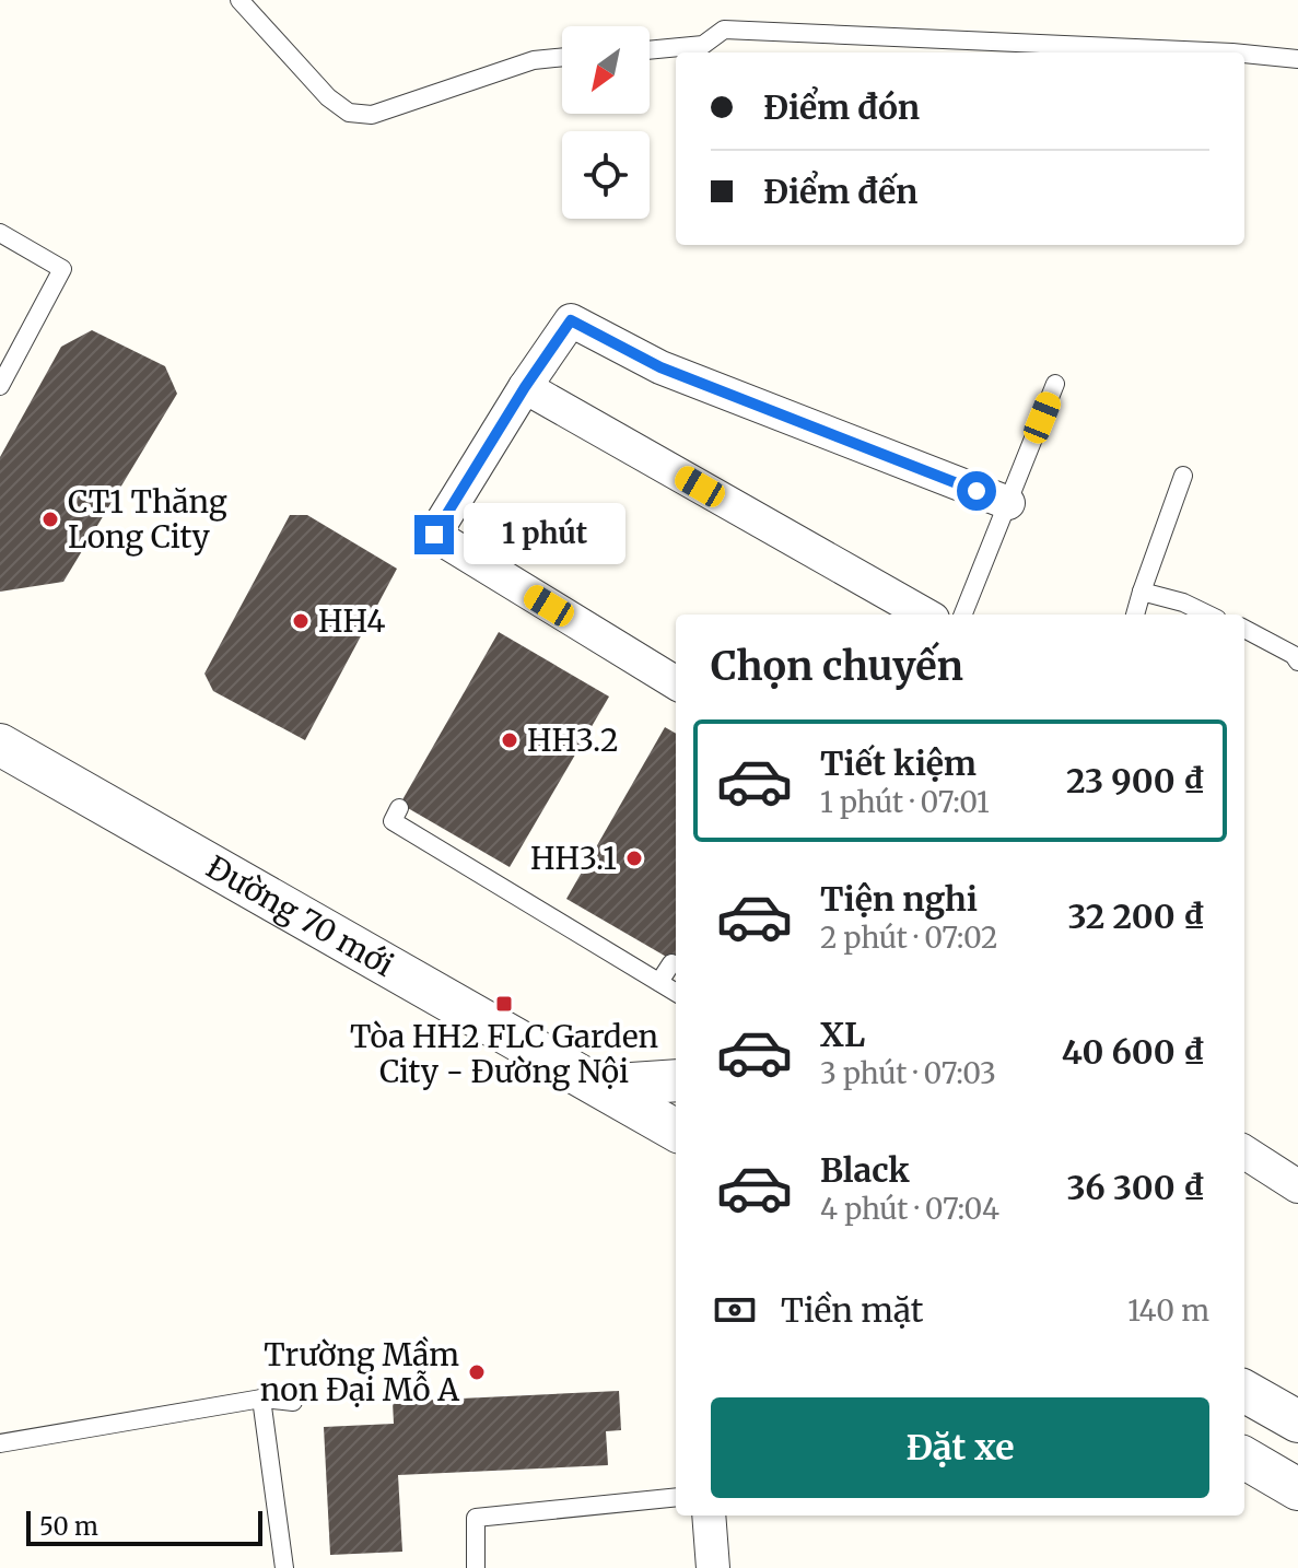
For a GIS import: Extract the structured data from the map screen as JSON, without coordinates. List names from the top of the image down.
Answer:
{
  "streets": {
    "street": ["Đường 70 mới"]
  },
  "places": {
    "other": [
      "CT1 Thăng Long City",
      "HH4",
      "HH3.2",
      "HH3.1",
      "Trường Mầm non Đại Mỗ A"
    ],
    "transit": ["Tòa HH2 FLC Garden City - Đường Nội"]
  },
  "scale_bar": "50 m",
  "north": "bottom left",
  "page": {
    "banner": ["Điểm đón", "Điểm đến"],
    "bubble": "1 phút",
    "heading": "Chọn chuyến",
    "list": [
      {
        "name": "Tiết kiệm",
        "note": "1 phút · 07:01",
        "value": "23 900 ₫"
      },
      {
        "name": "Tiện nghi",
        "note": "2 phút · 07:02",
        "value": "32 200 ₫"
      },
      {
        "name": "XL",
        "note": "3 phút · 07:03",
        "value": "40 600 ₫"
      },
      {
        "name": "Black",
        "note": "4 phút · 07:04",
        "value": "36 300 ₫"
      }
    ],
    "pay": ["Tiền mặt", "140 m"],
    "buttons": "Đặt xe",
    "scale": "50 m"
  }
}
